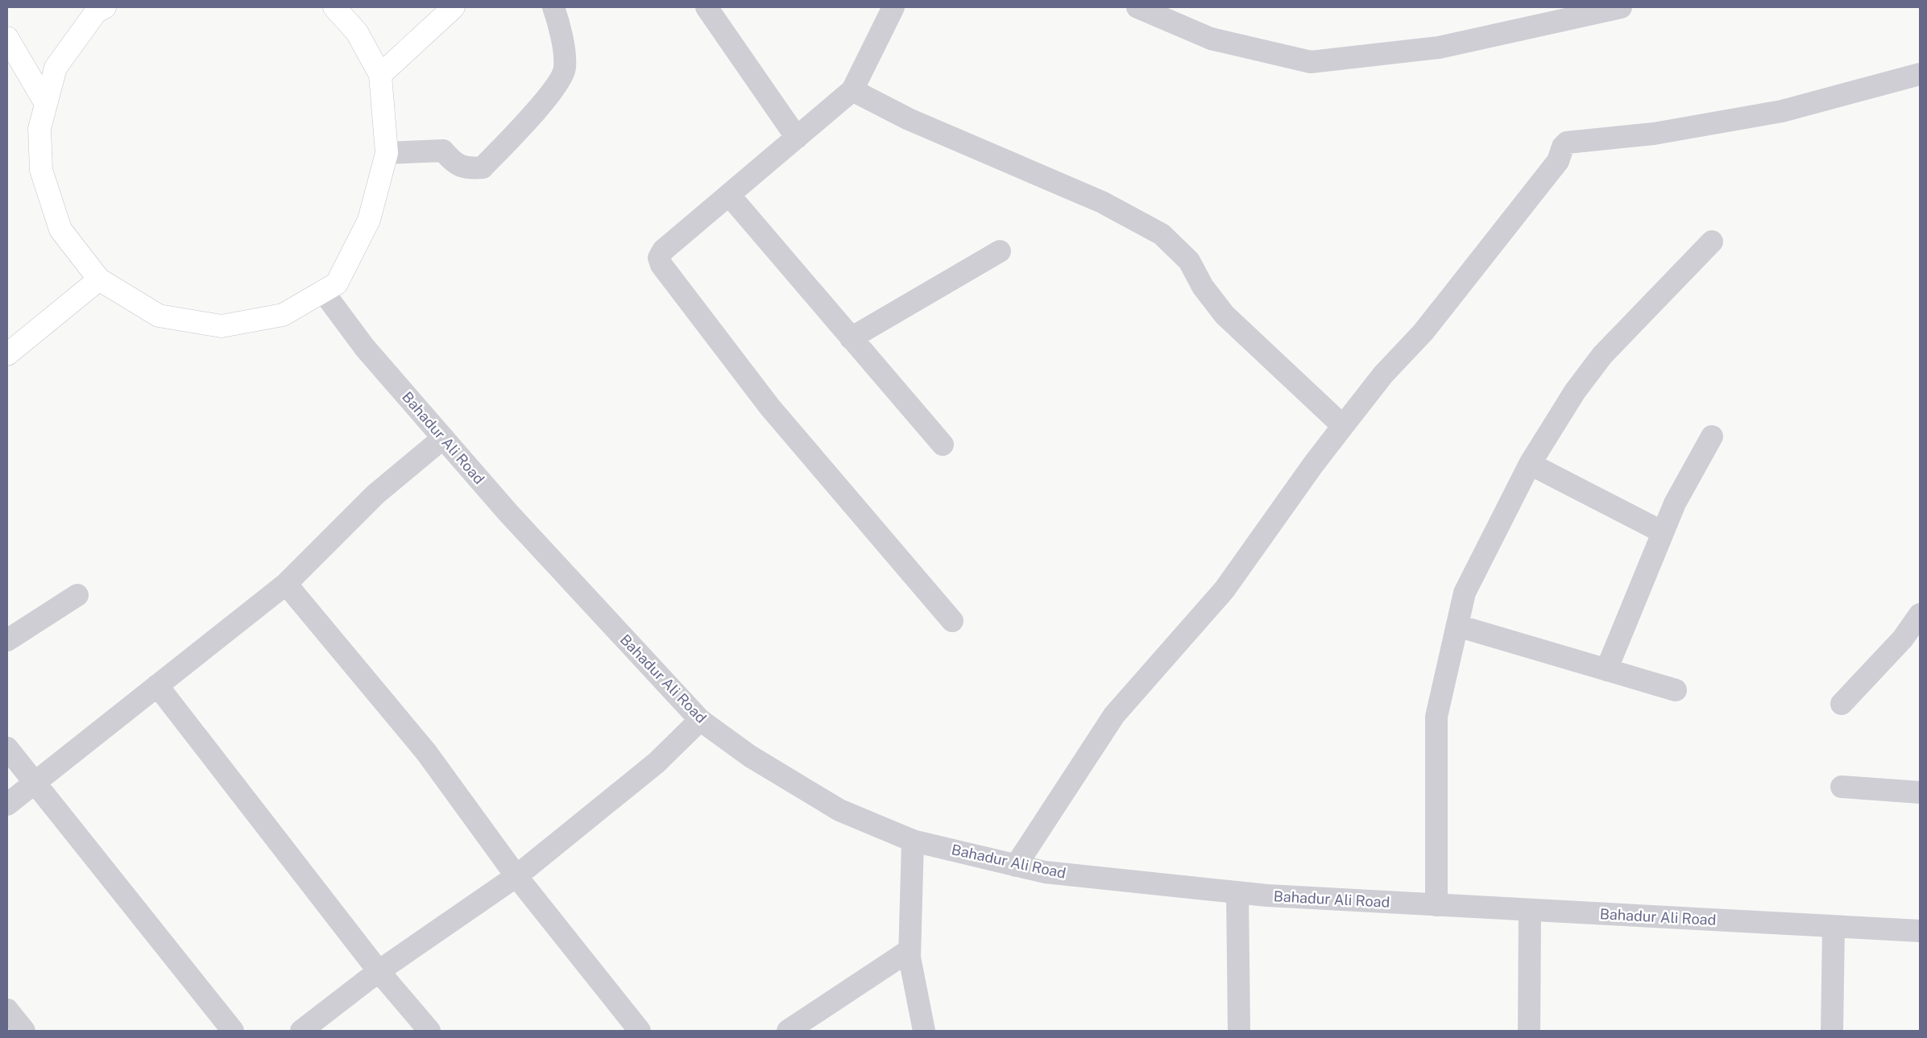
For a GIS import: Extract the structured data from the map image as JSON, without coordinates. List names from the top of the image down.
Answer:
{
  "streets": {
    "street": ["Bahadur Ali Road"]
  }
}
